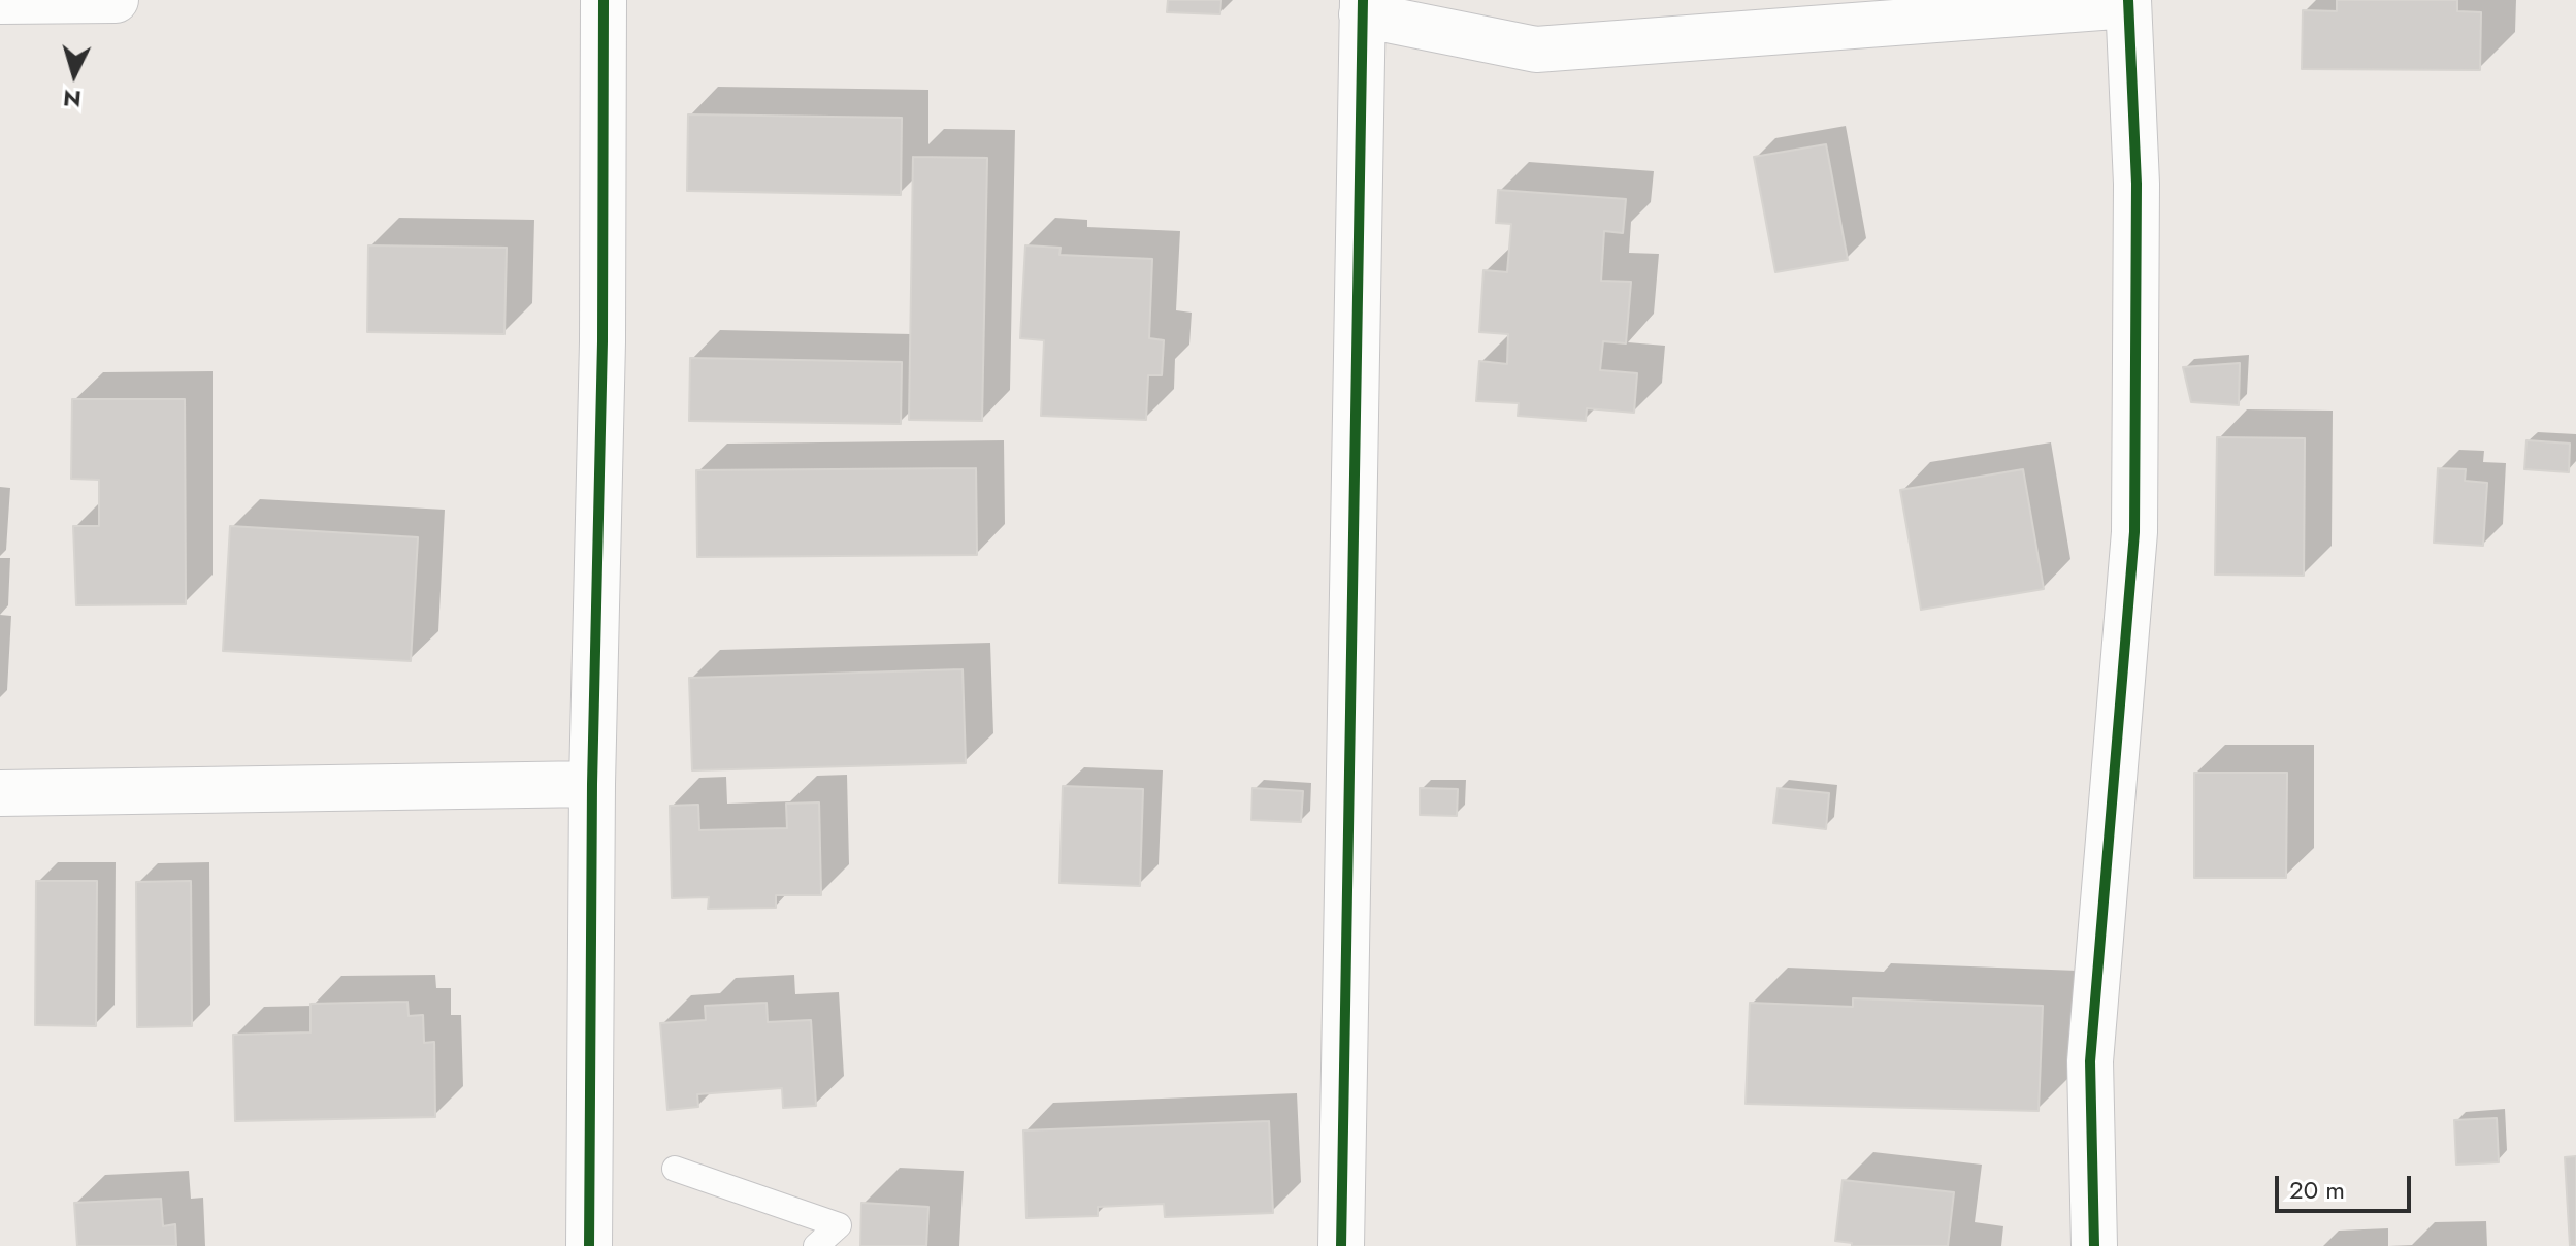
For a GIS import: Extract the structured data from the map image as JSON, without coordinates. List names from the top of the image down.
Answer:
{
  "scale_bar": "20 m",
  "north": "bottom"
}
